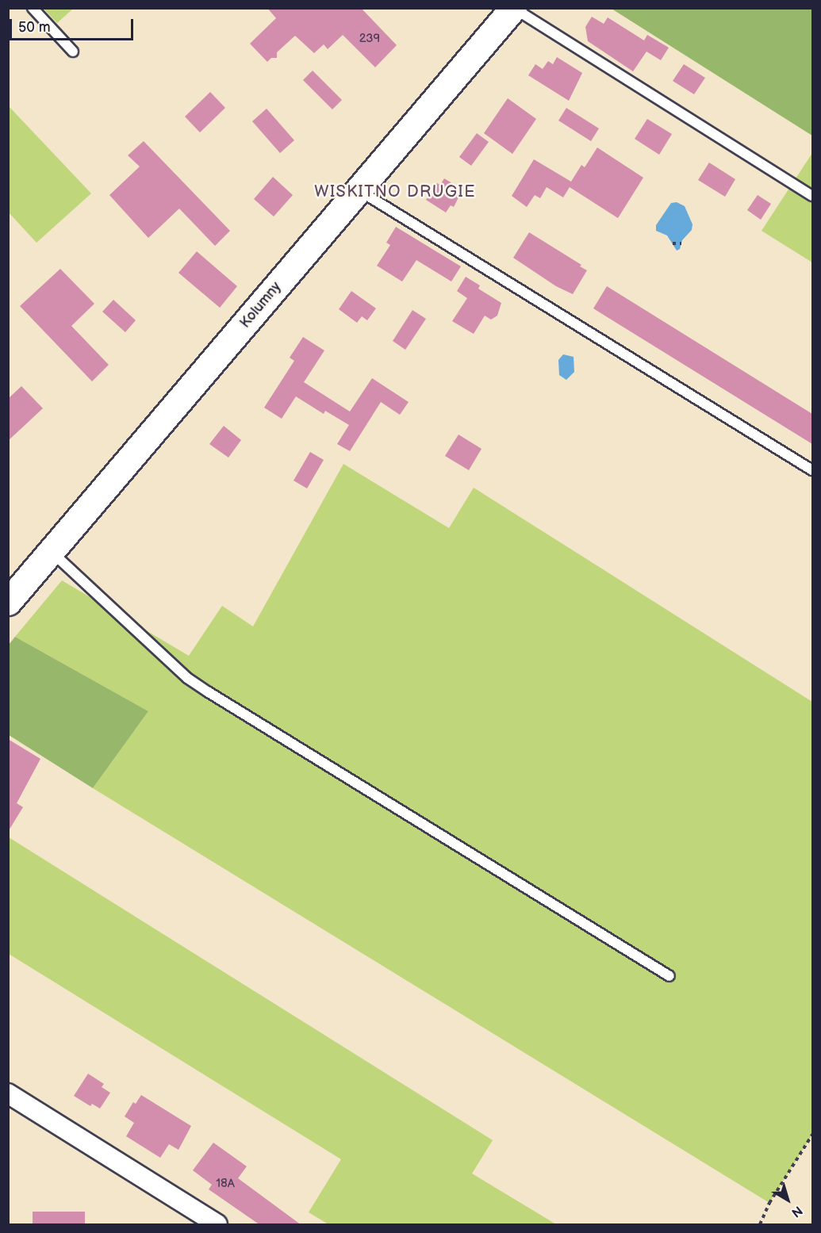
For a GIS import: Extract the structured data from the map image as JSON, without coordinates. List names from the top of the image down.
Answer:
{
  "streets": {
    "street": ["Kolumny"]
  },
  "districts": ["WISKITNO DRUGIE"],
  "house_numbers": ["239", "18A"],
  "scale_bar": "50 m",
  "north": "bottom right"
}
